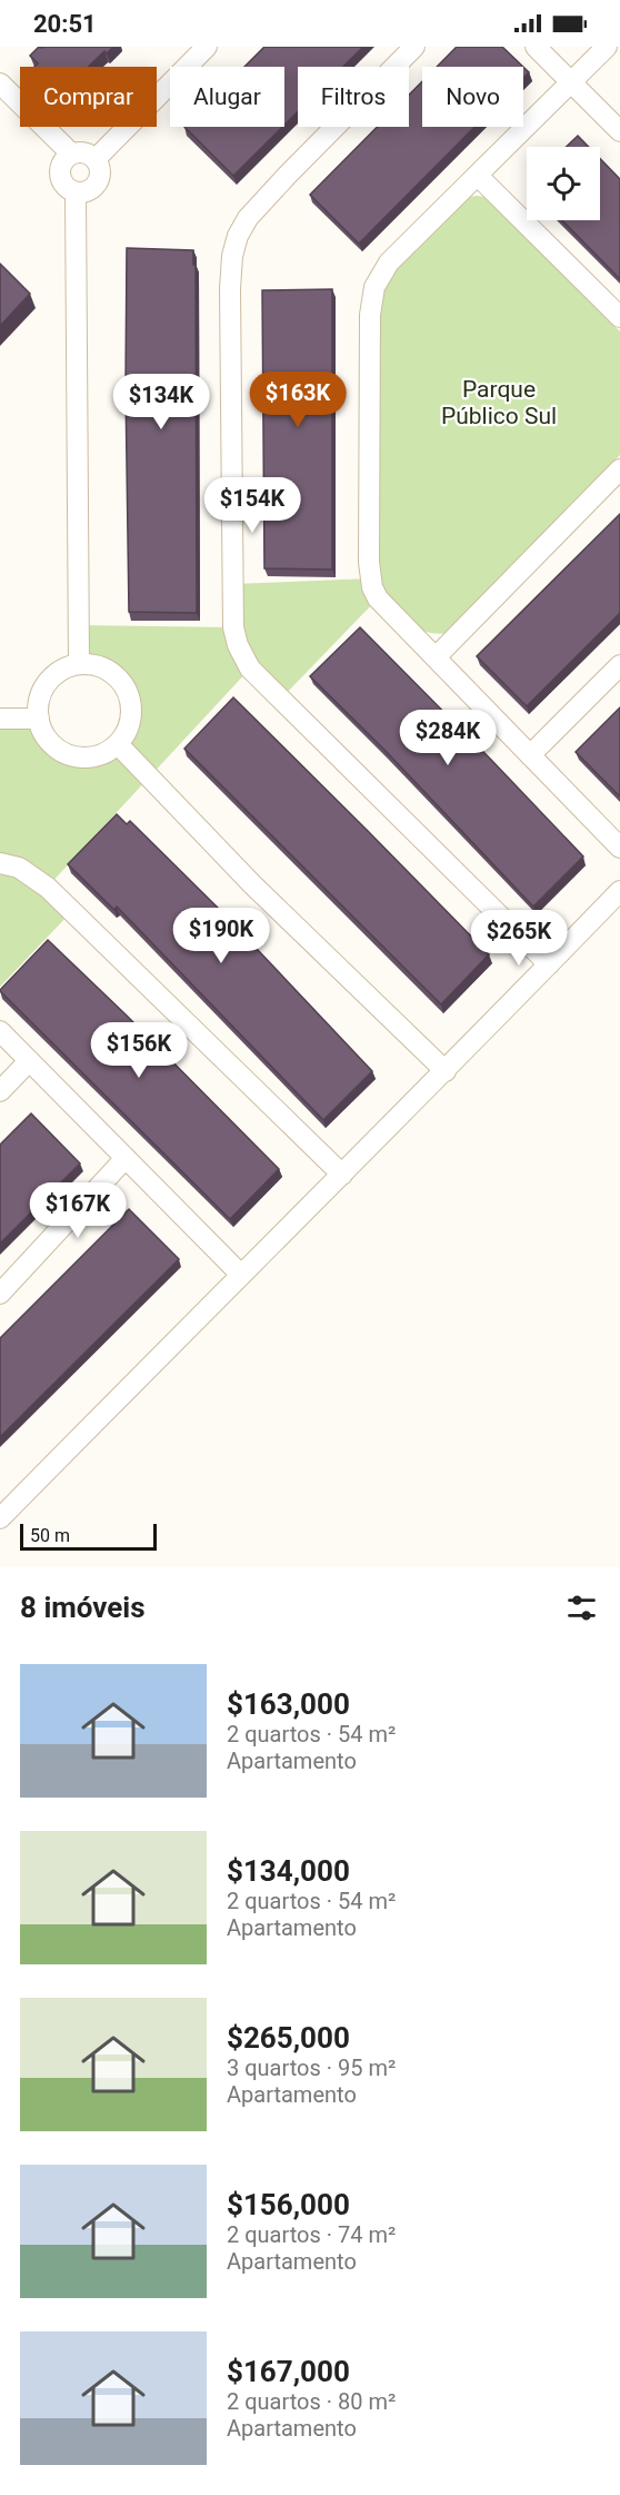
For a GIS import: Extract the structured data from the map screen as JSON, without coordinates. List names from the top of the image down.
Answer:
{
  "parks": ["Parque Público Sul"],
  "scale_bar": "50 m",
  "page": {
    "status": "20:51",
    "chip": [
      "Comprar",
      "Alugar",
      "Filtros",
      "Novo"
    ],
    "price": [
      "$163K",
      "$134K",
      "$154K",
      "$284K",
      "$190K",
      "$265K",
      "$156K",
      "$167K"
    ],
    "scale": "50 m",
    "heading": "8 imóveis",
    "list": [
      {
        "name": "$163,000",
        "note": "2 quartos · 54 m² · Apartamento"
      },
      {
        "name": "$134,000",
        "note": "2 quartos · 54 m² · Apartamento"
      },
      {
        "name": "$265,000",
        "note": "3 quartos · 95 m² · Apartamento"
      },
      {
        "name": "$156,000",
        "note": "2 quartos · 74 m² · Apartamento"
      },
      {
        "name": "$167,000",
        "note": "2 quartos · 80 m² · Apartamento"
      }
    ]
  }
}
